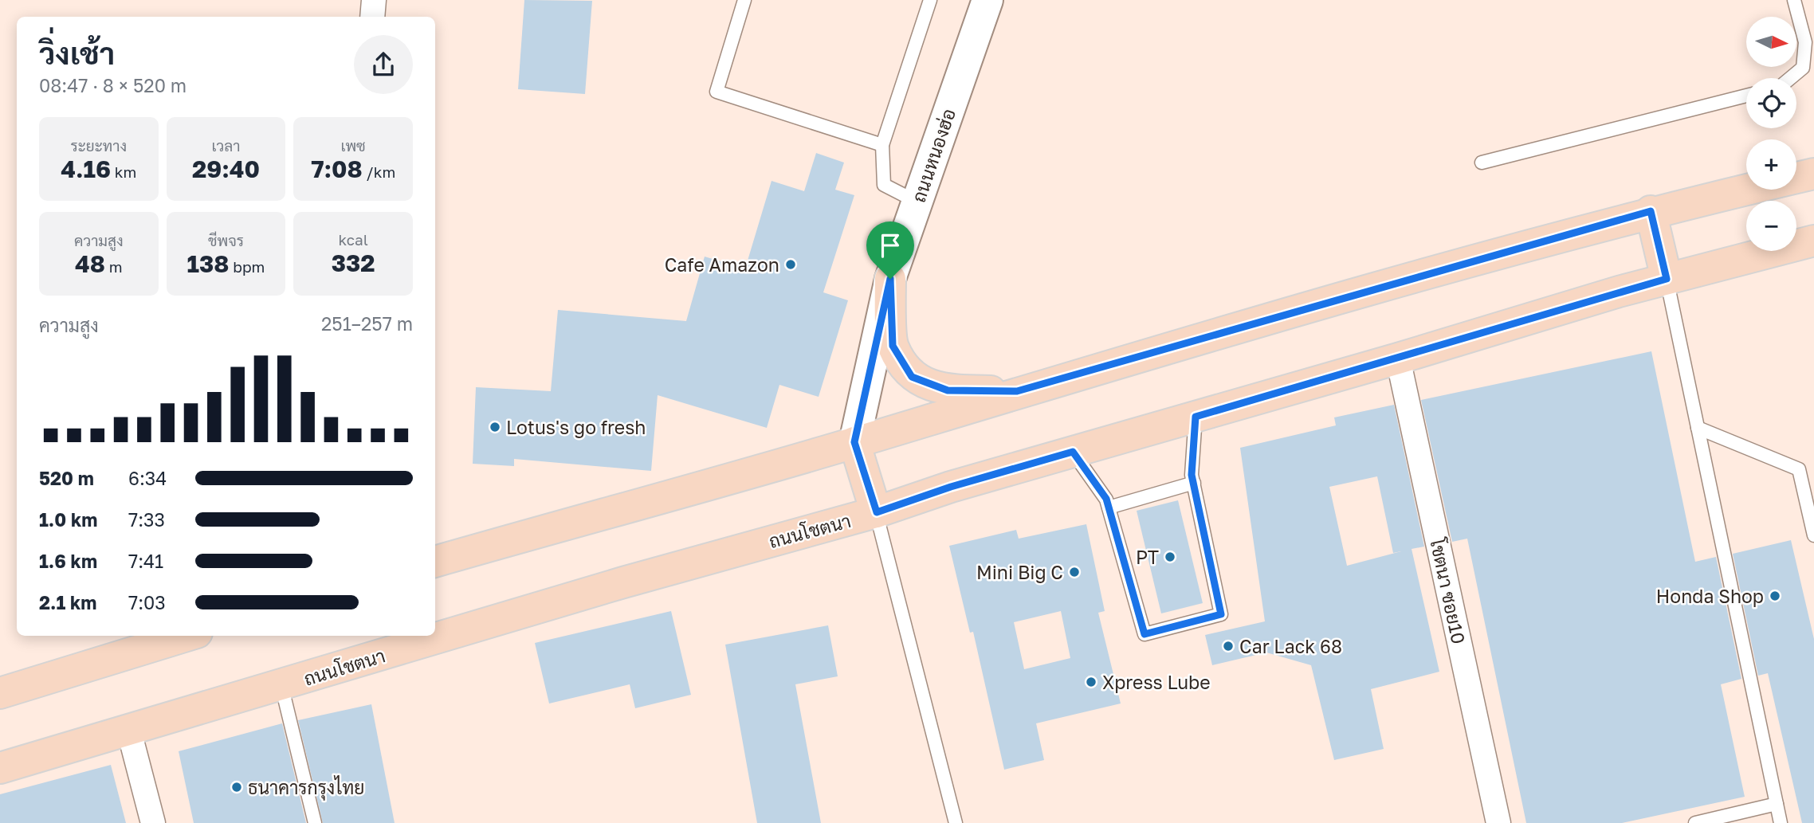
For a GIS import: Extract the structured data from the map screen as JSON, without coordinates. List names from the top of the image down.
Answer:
{
  "streets": {
    "main road": ["ถนนหนองฮ่อ", "ถนนโชตนา"],
    "street": ["โชตนา ซอย10"]
  },
  "crossings": [
    ["ถนนโชตนา", "โชตนา ซอย10"]
  ],
  "places": [
    "Cafe Amazon",
    "Lotus's go fresh",
    "PT",
    "Mini Big C",
    "Honda Shop",
    "Car Lack 68",
    "Xpress Lube",
    "ธนาคารกรุงไทย"
  ],
  "north": "right",
  "page": {
    "map_buttons": ["+", "−"],
    "heading": ["วิ่งเช้า", "08:47 · 8 × 520 m"],
    "stats": [
      ["ระยะทาง", "4.16 km"],
      ["เวลา", "29:40"],
      ["เพซ", "7:08 /km"],
      ["ความสูง", "48 m"],
      ["ชีพจร", "138 bpm"],
      ["kcal", "332"]
    ],
    "chart": ["ความสูง", "251–257 m"],
    "list": [
      {
        "name": "520 m",
        "note": "6:34"
      },
      {
        "name": "1.0 km",
        "note": "7:33"
      },
      {
        "name": "1.6 km",
        "note": "7:41"
      },
      {
        "name": "2.1 km",
        "note": "7:03"
      }
    ]
  }
}
